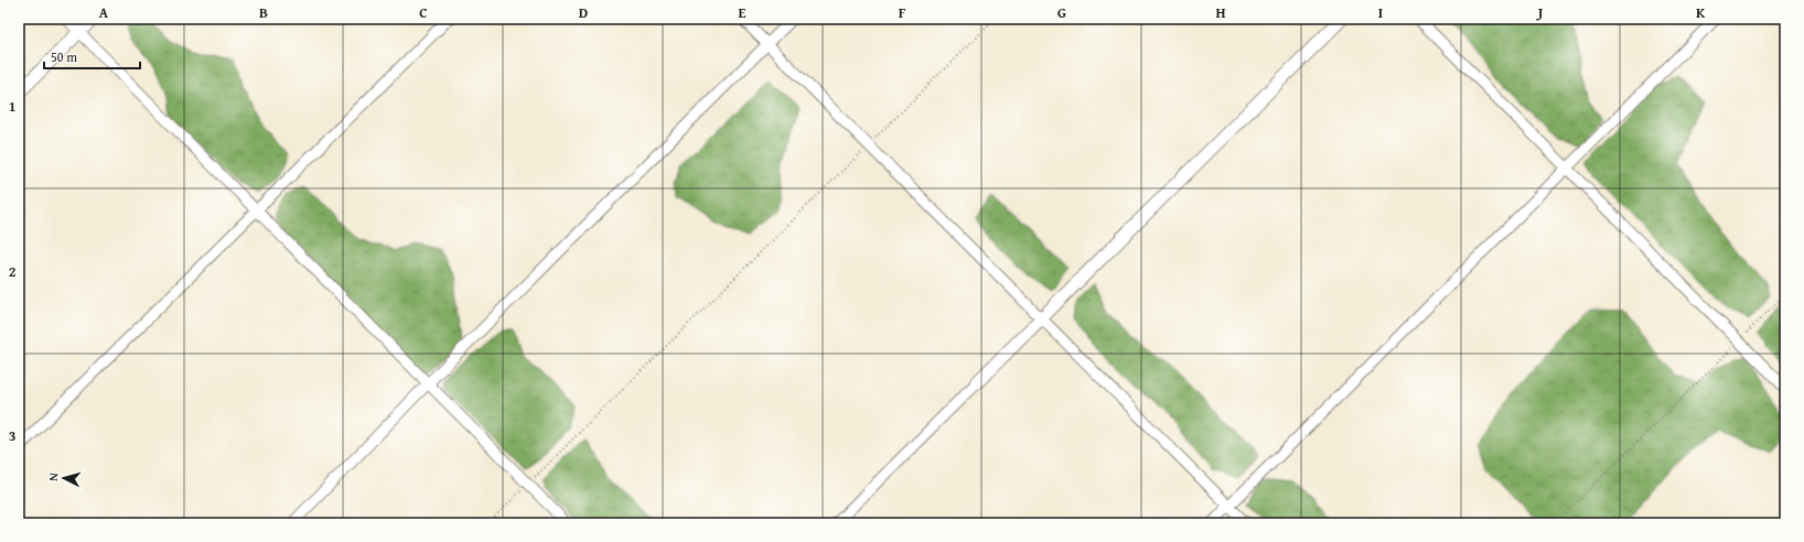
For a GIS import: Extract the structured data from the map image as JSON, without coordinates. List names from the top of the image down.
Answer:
{
  "scale_bar": "50 m",
  "north": "left",
  "grid": {
    "columns": [
      "A",
      "B",
      "C",
      "D",
      "E",
      "F",
      "G",
      "H",
      "I",
      "J",
      "K"
    ],
    "rows": ["1", "2", "3"]
  }
}
